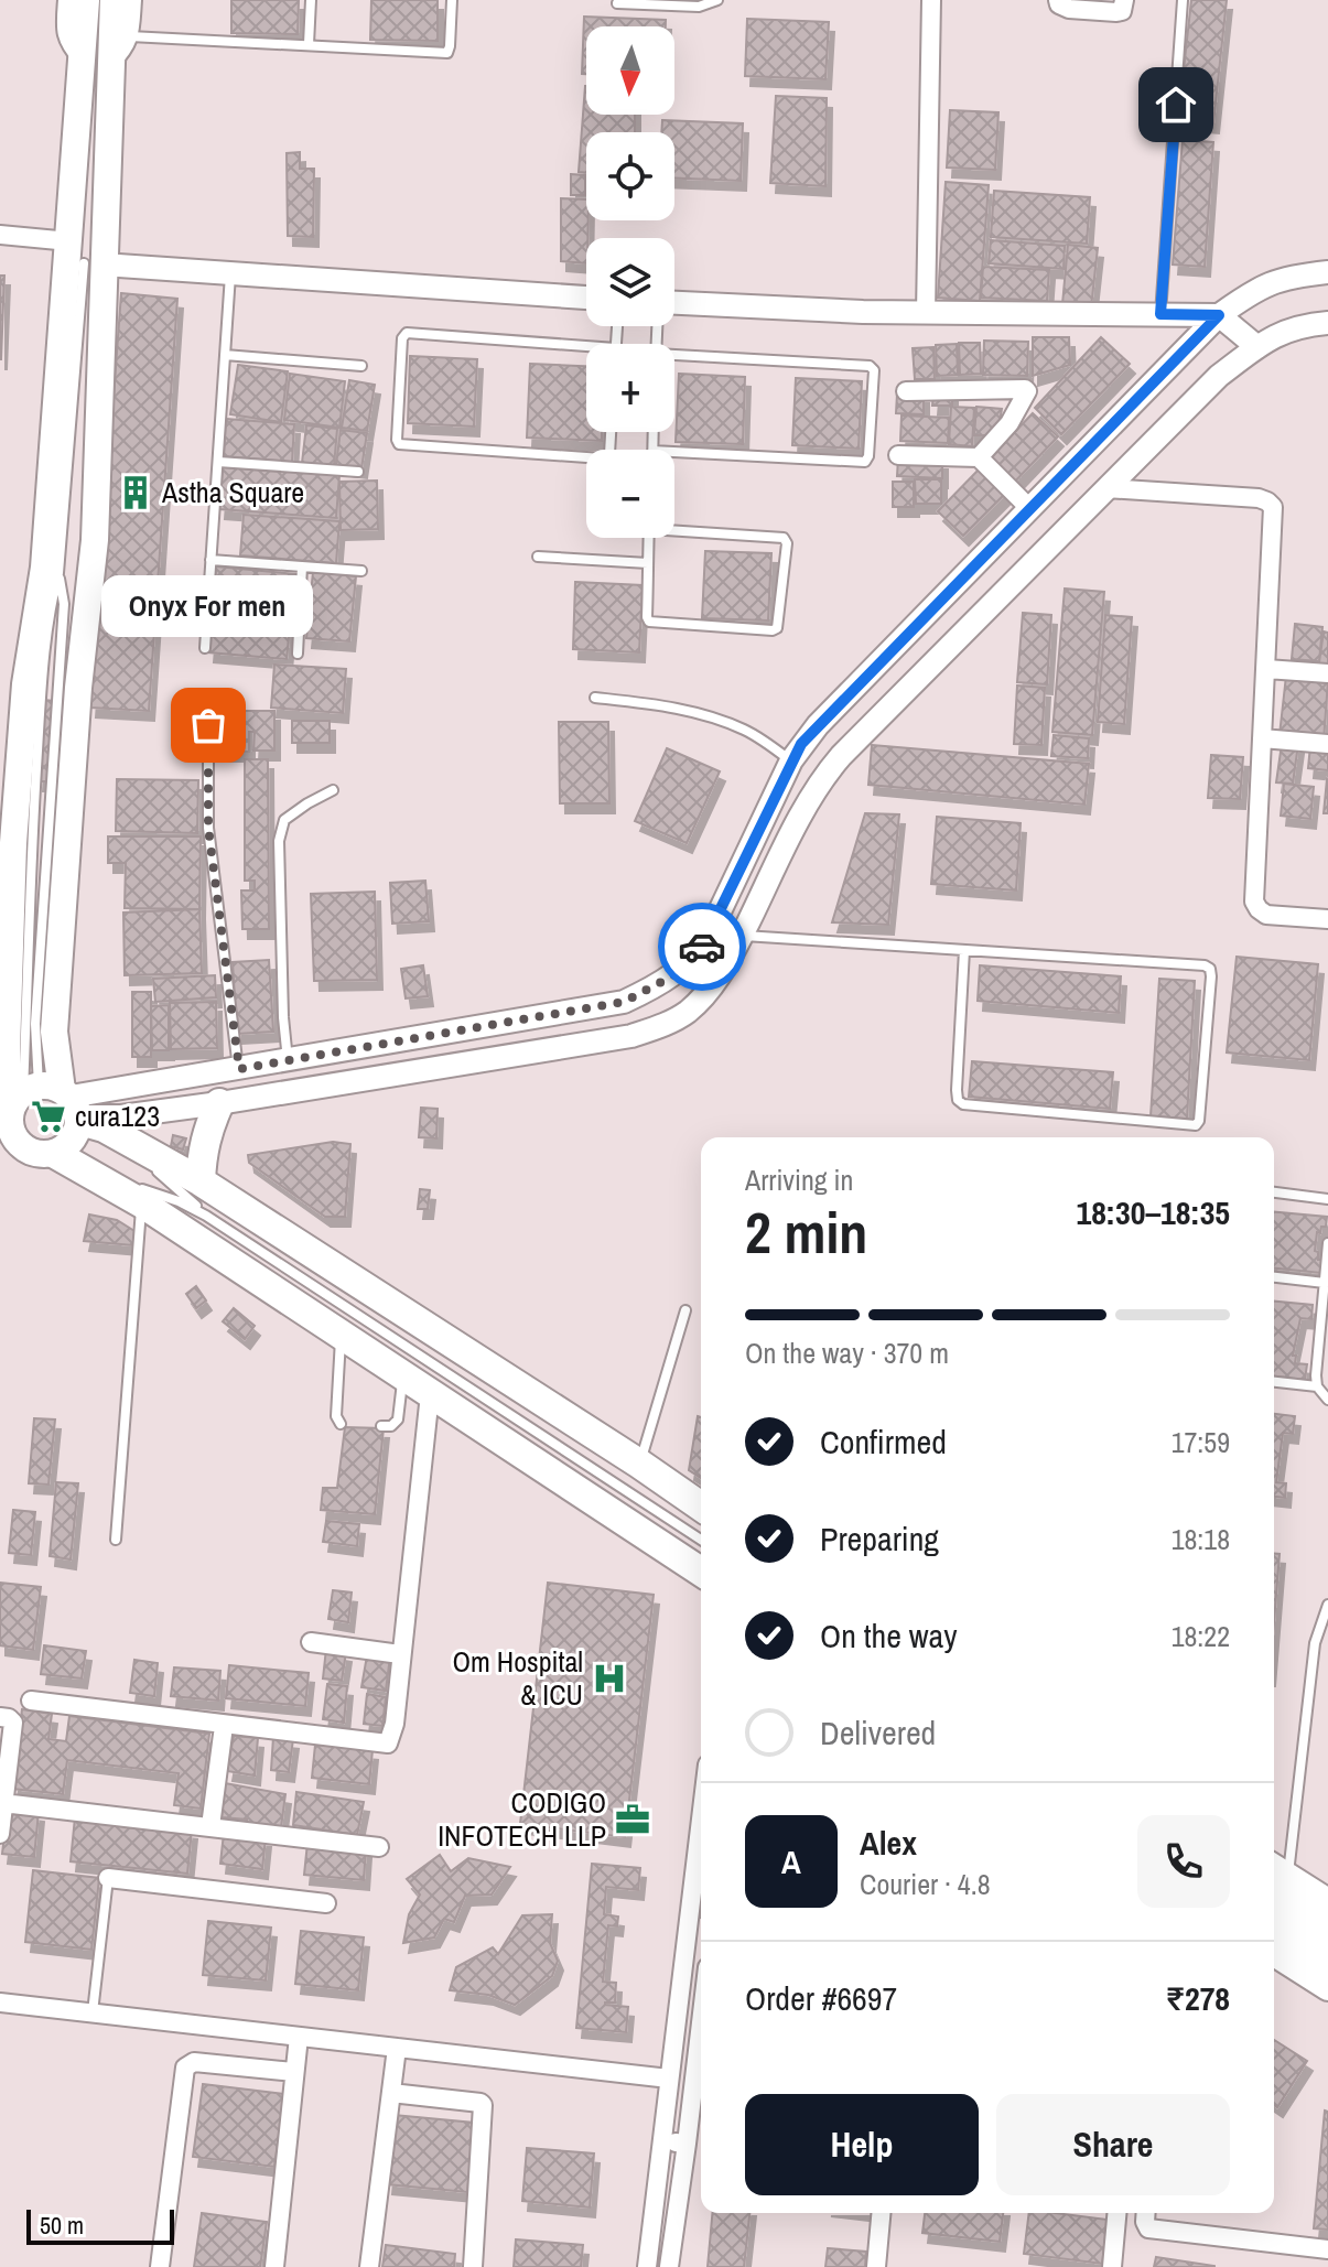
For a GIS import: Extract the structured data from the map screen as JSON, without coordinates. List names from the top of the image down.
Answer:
{
  "places": {
    "building": ["Astha Square"],
    "other": ["Onyx For men"],
    "supermarket": ["cura123"],
    "hospital": ["Om Hospital & ICU"],
    "office": ["CODIGO INFOTECH LLP"]
  },
  "scale_bar": "50 m",
  "north": "bottom",
  "page": {
    "map_buttons": ["+", "−"],
    "bubble": "Onyx For men",
    "heading": ["2 min", "Arriving in", "18:30–18:35"],
    "panel": [
      "Alex",
      "Courier · 4.8",
      "Order #6697",
      "₹278"
    ],
    "bar": "On the way · 370 m",
    "list": [
      ["Confirmed", "17:59"],
      ["Preparing", "18:18"],
      ["On the way", "18:22"],
      "Delivered"
    ],
    "round": "A",
    "buttons": ["Help", "Share"],
    "scale": "50 m"
  }
}
